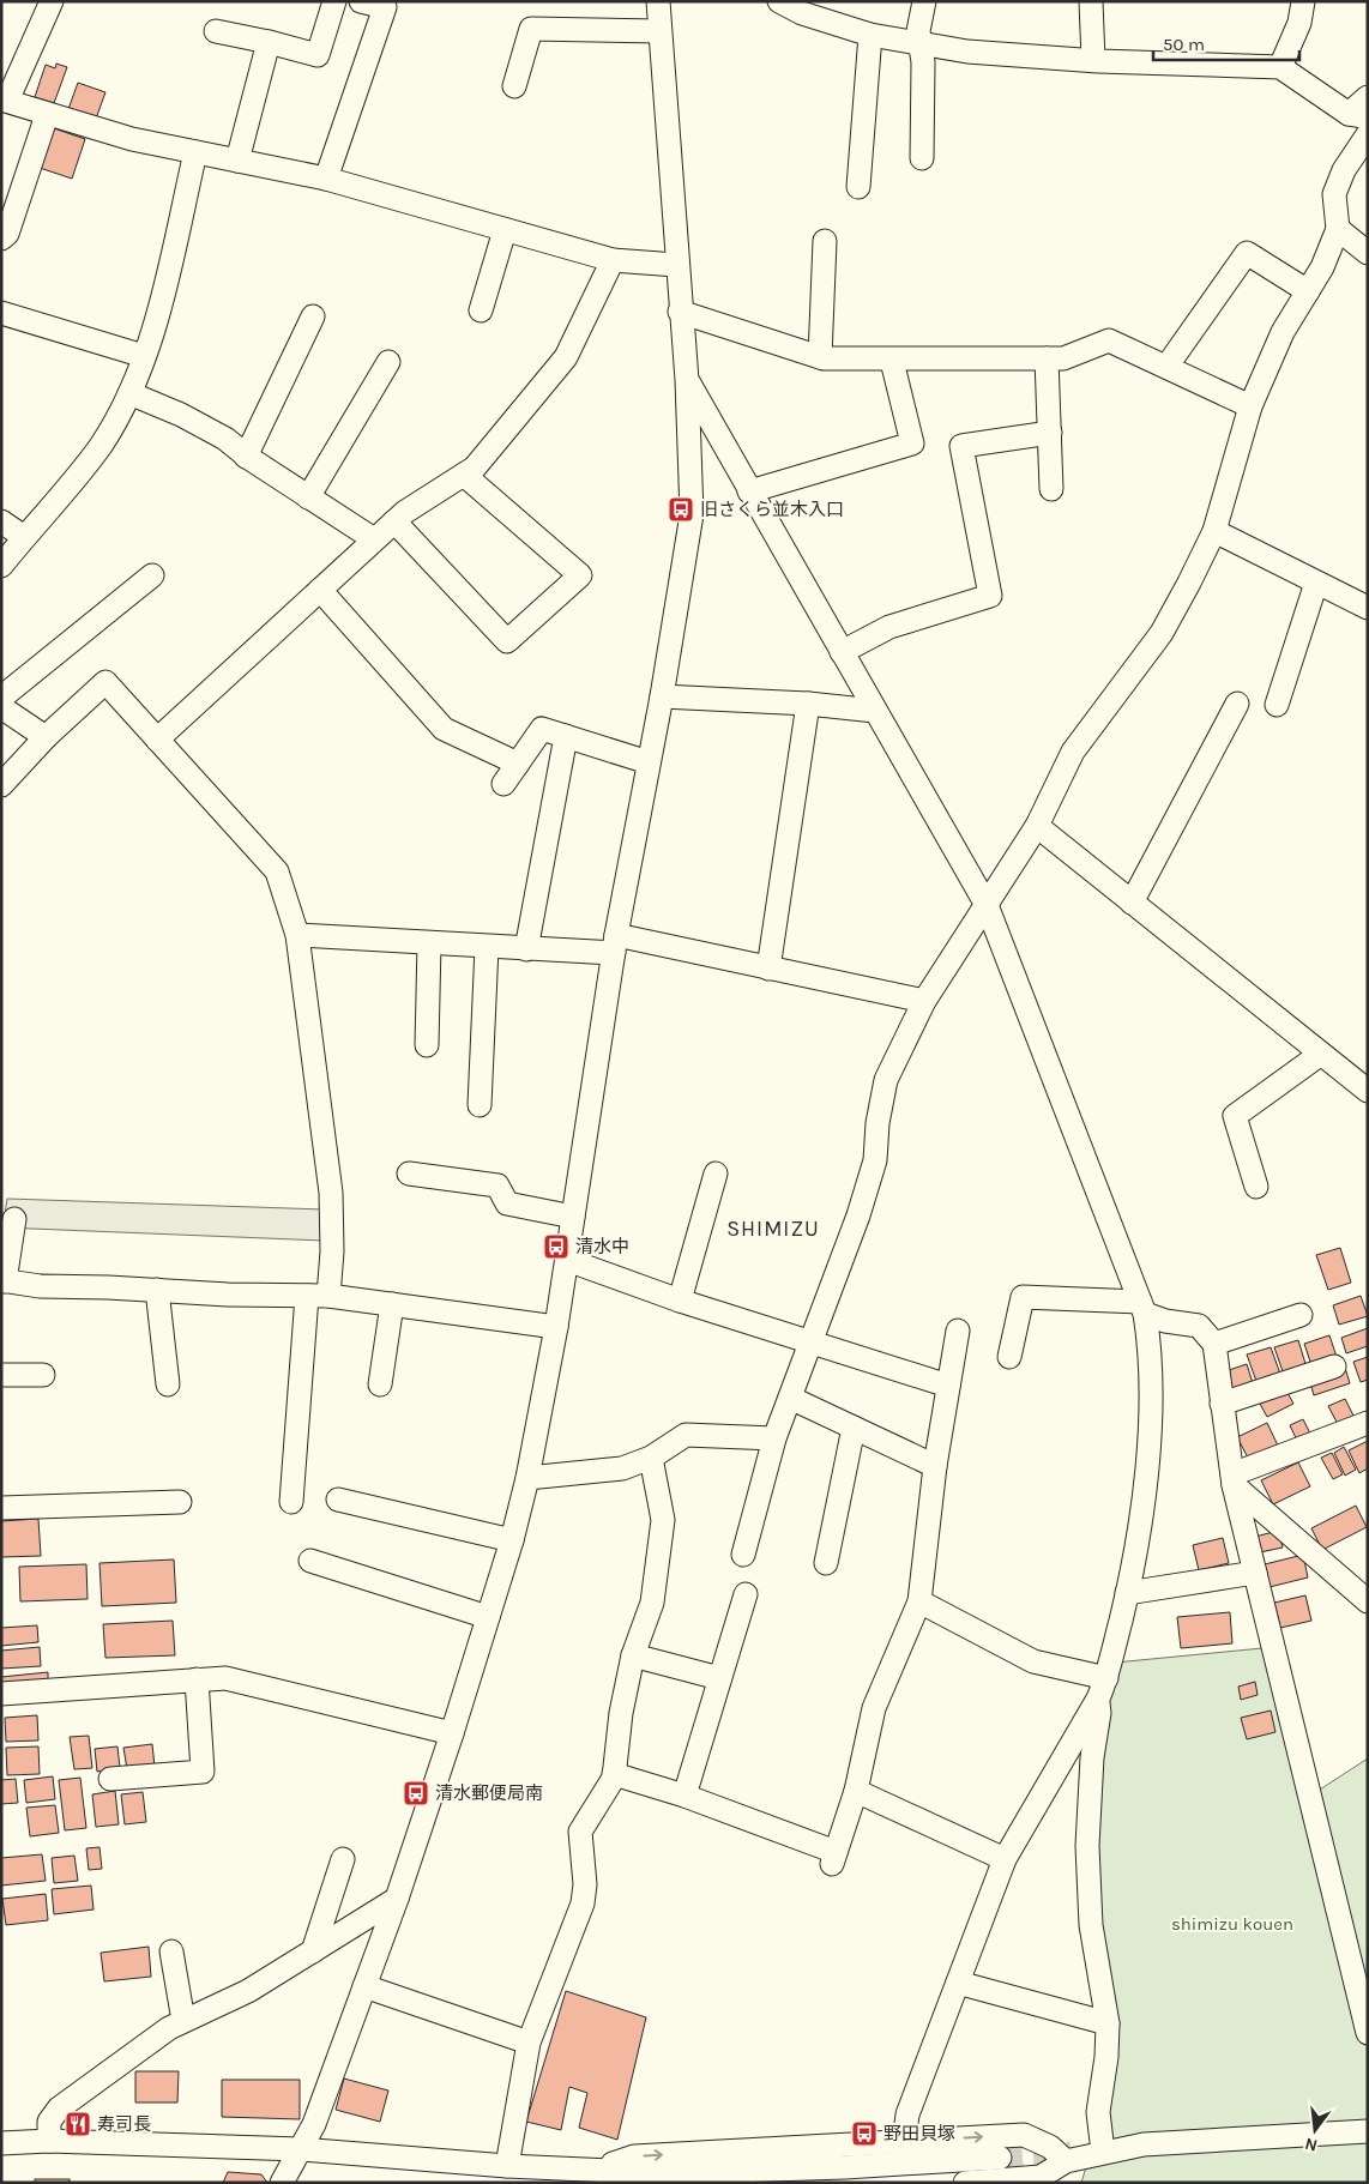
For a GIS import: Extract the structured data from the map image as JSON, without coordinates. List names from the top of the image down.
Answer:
{
  "districts": ["SHIMIZU"],
  "parks": ["shimizu kouen"],
  "places": {
    "bus stop": [
      "旧さくら並木入口",
      "清水中",
      "清水郵便局南",
      "野田貝塚"
    ],
    "restaurant": ["寿司長"]
  },
  "scale_bar": "50 m",
  "north": "bottom"
}
